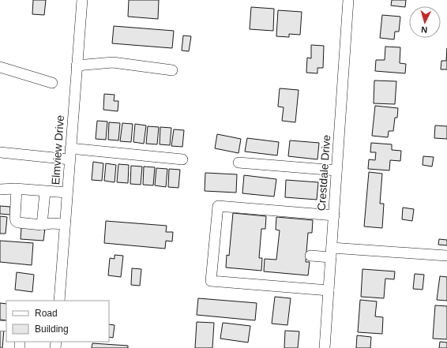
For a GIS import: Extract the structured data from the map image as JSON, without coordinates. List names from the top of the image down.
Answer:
{
  "streets": {
    "street": ["Elmview Drive", "Crestdale Drive"]
  },
  "legend": ["Road", "Building"],
  "north": "bottom"
}
